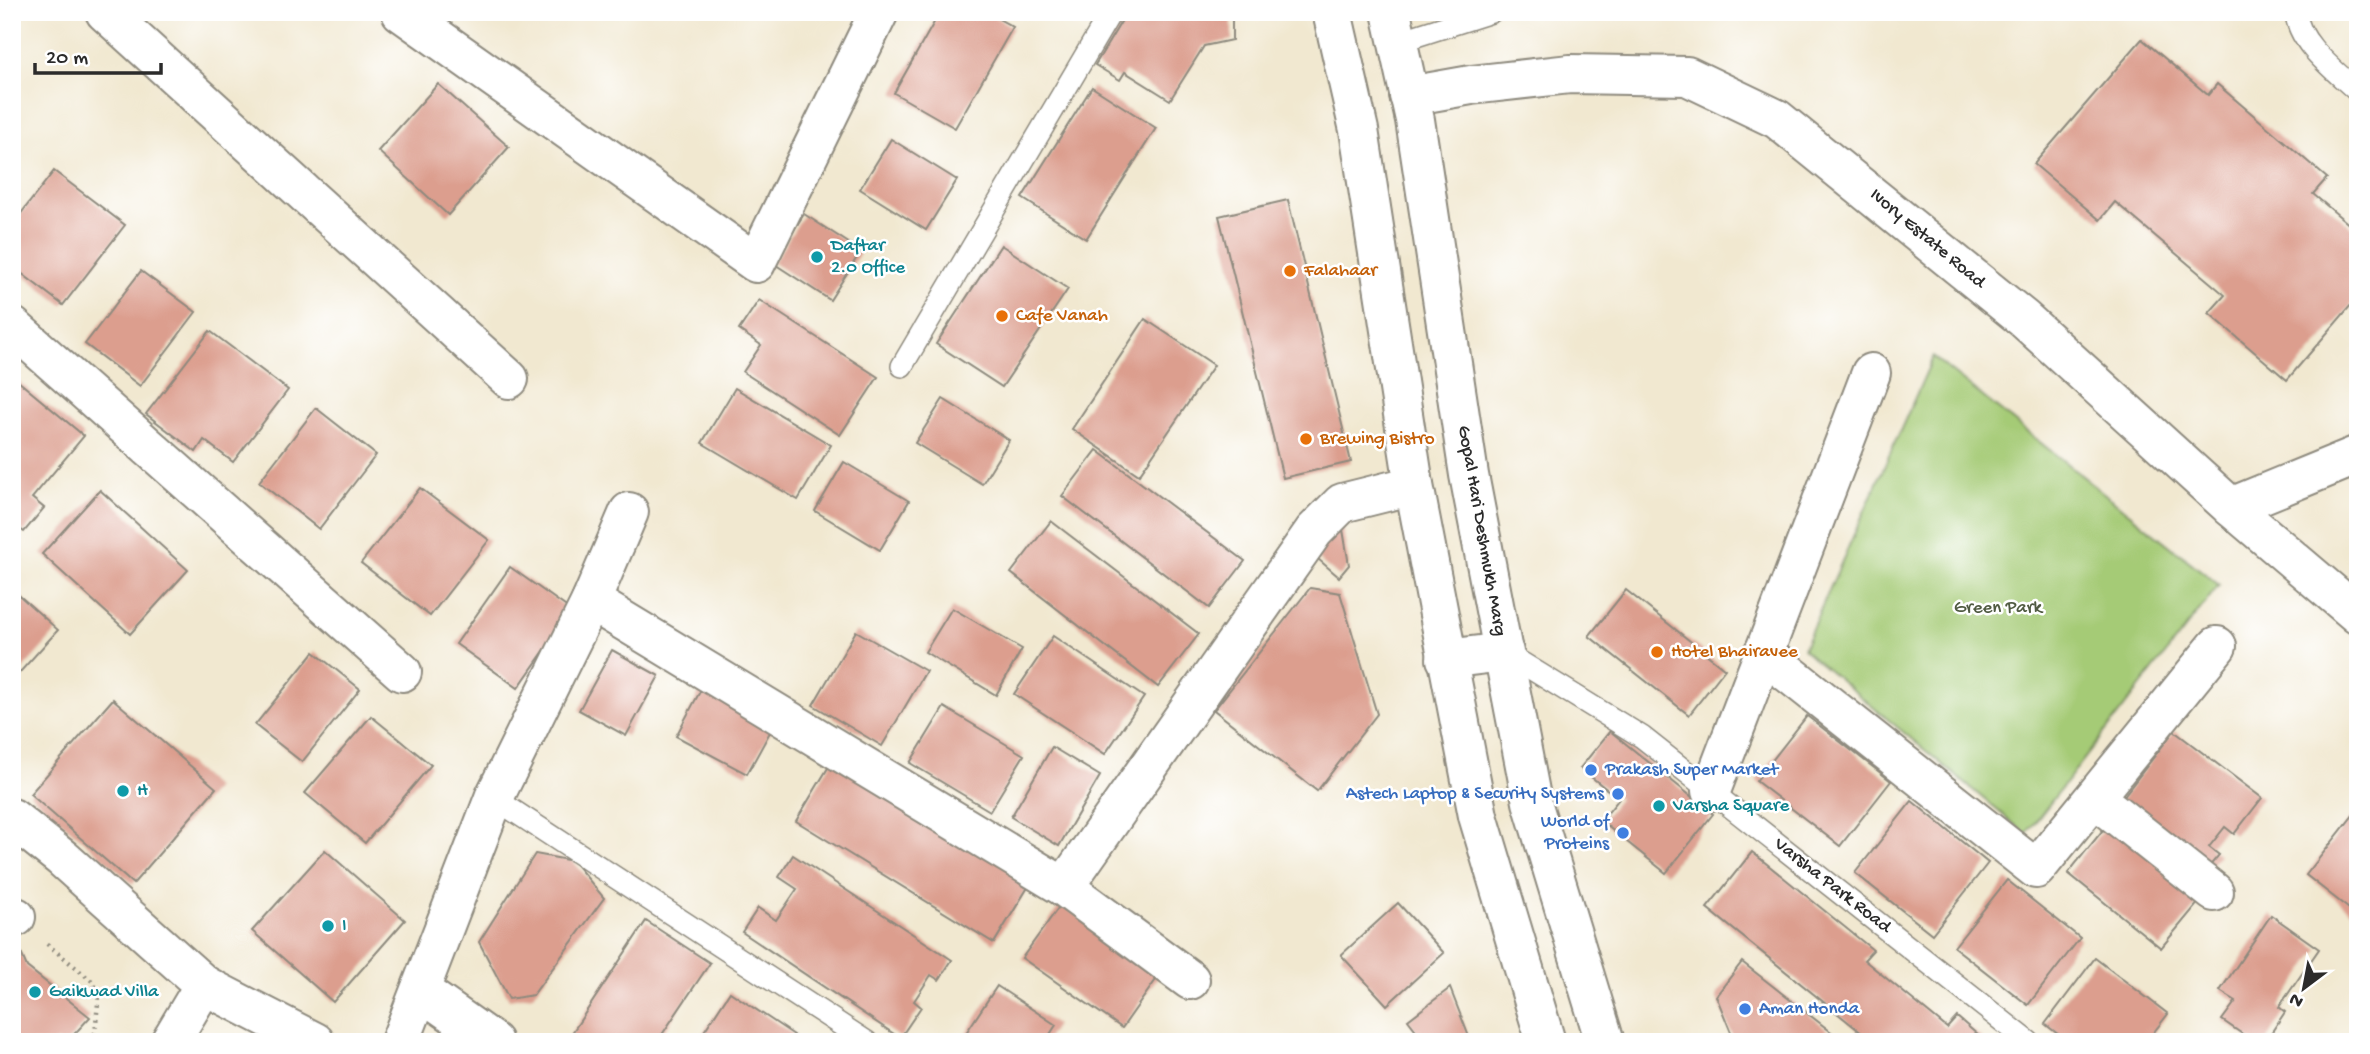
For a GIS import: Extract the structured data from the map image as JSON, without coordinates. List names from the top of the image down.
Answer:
{
  "streets": {
    "street": ["Ivory Estate Road", "Gopal Hari Deshmukh Marg"],
    "lane": ["Varsha Park Road"]
  },
  "crossings": [
    ["Ivory Estate Road", "Gopal Hari Deshmukh Marg"],
    ["Gopal Hari Deshmukh Marg", "Varsha Park Road"]
  ],
  "parks": ["Green Park"],
  "places": [
    "Daftar 2.0 Office",
    "Falahaar",
    "Cafe Vanah",
    "Brewing Bistro",
    "Hotel Bhairavee",
    "Prakash Super Market",
    "H",
    "Astech Laptop & Security Systems",
    "Varsha Square",
    "World of Proteins",
    "I",
    "Gaikwad Villa",
    "Aman Honda"
  ],
  "scale_bar": "20 m",
  "north": "bottom left"
}
